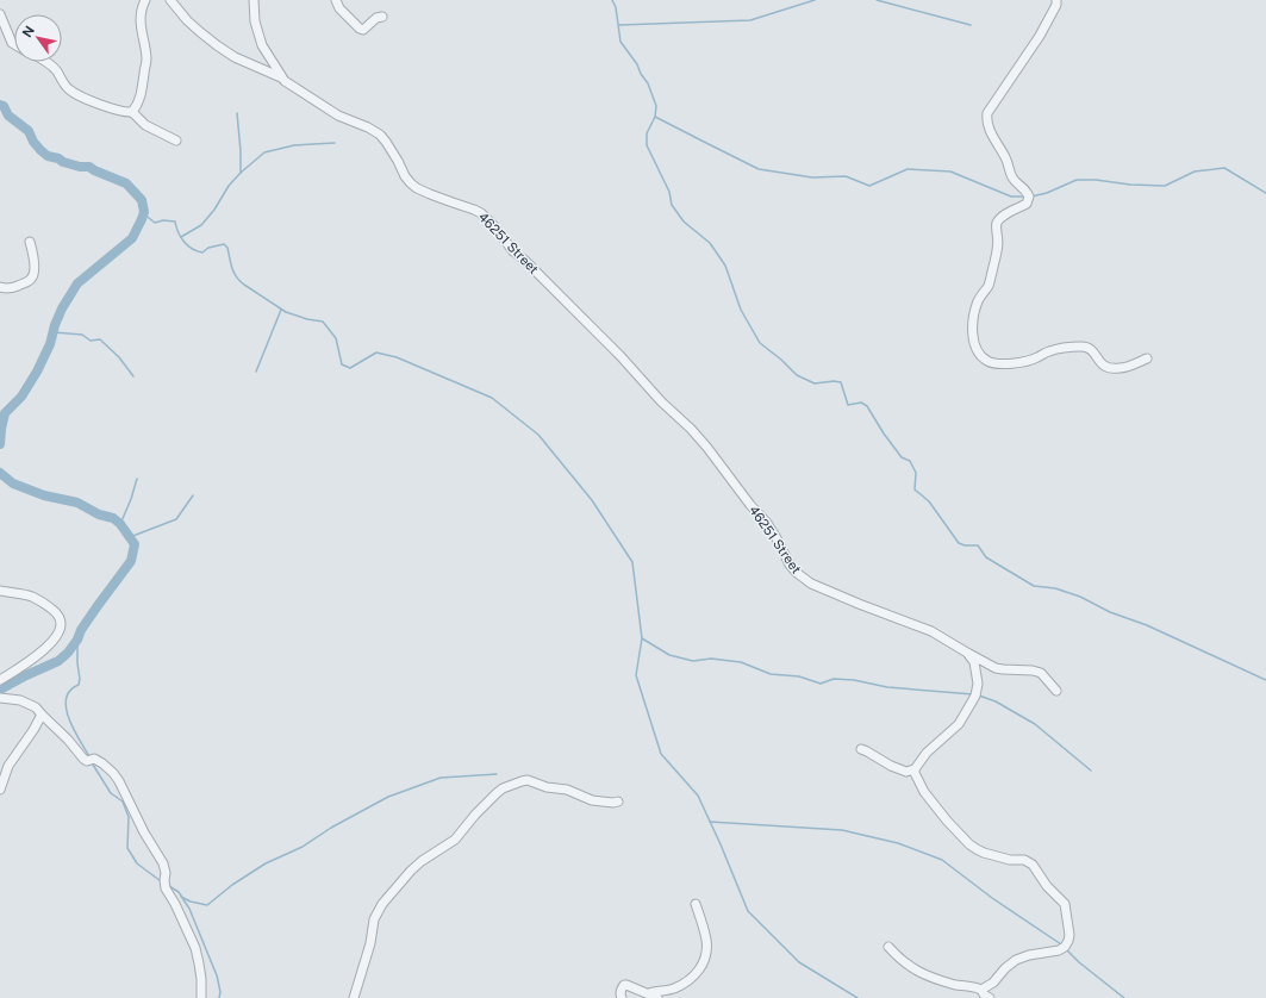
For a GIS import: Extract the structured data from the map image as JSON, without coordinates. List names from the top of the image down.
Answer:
{
  "streets": {
    "street": ["46251 Street"]
  },
  "north": "top left"
}
